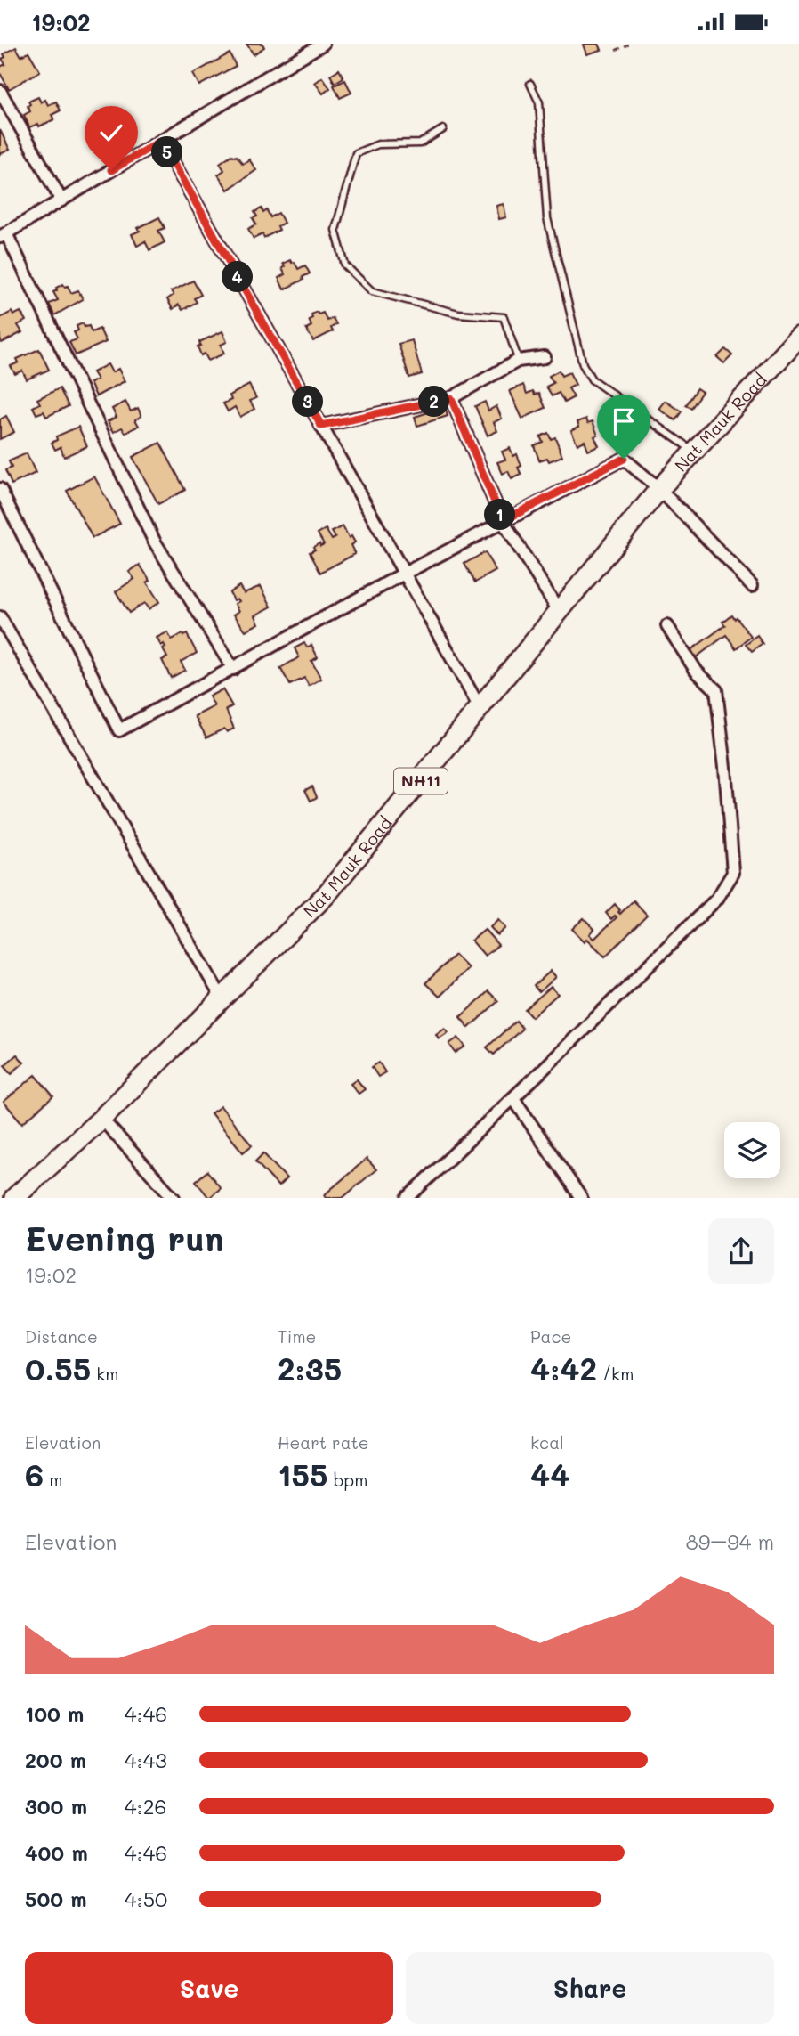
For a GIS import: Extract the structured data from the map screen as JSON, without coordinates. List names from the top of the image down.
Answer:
{
  "streets": {
    "highway": ["Nat Mauk Road", "NH11"]
  },
  "page": {
    "status": "19:02",
    "pins": [
      "5",
      "4",
      "2",
      "3",
      "1"
    ],
    "heading": ["Evening run", "19:02"],
    "stats": [
      ["Distance", "0.55 km"],
      ["Time", "2:35"],
      ["Pace", "4:42 /km"],
      ["Elevation", "6 m"],
      ["Heart rate", "155 bpm"],
      ["kcal", "44"]
    ],
    "chart": ["Elevation", "89–94 m"],
    "list": [
      {
        "name": "100 m",
        "note": "4:46"
      },
      {
        "name": "200 m",
        "note": "4:43"
      },
      {
        "name": "300 m",
        "note": "4:26"
      },
      {
        "name": "400 m",
        "note": "4:46"
      },
      {
        "name": "500 m",
        "note": "4:50"
      }
    ],
    "buttons": ["Save", "Share"]
  }
}
